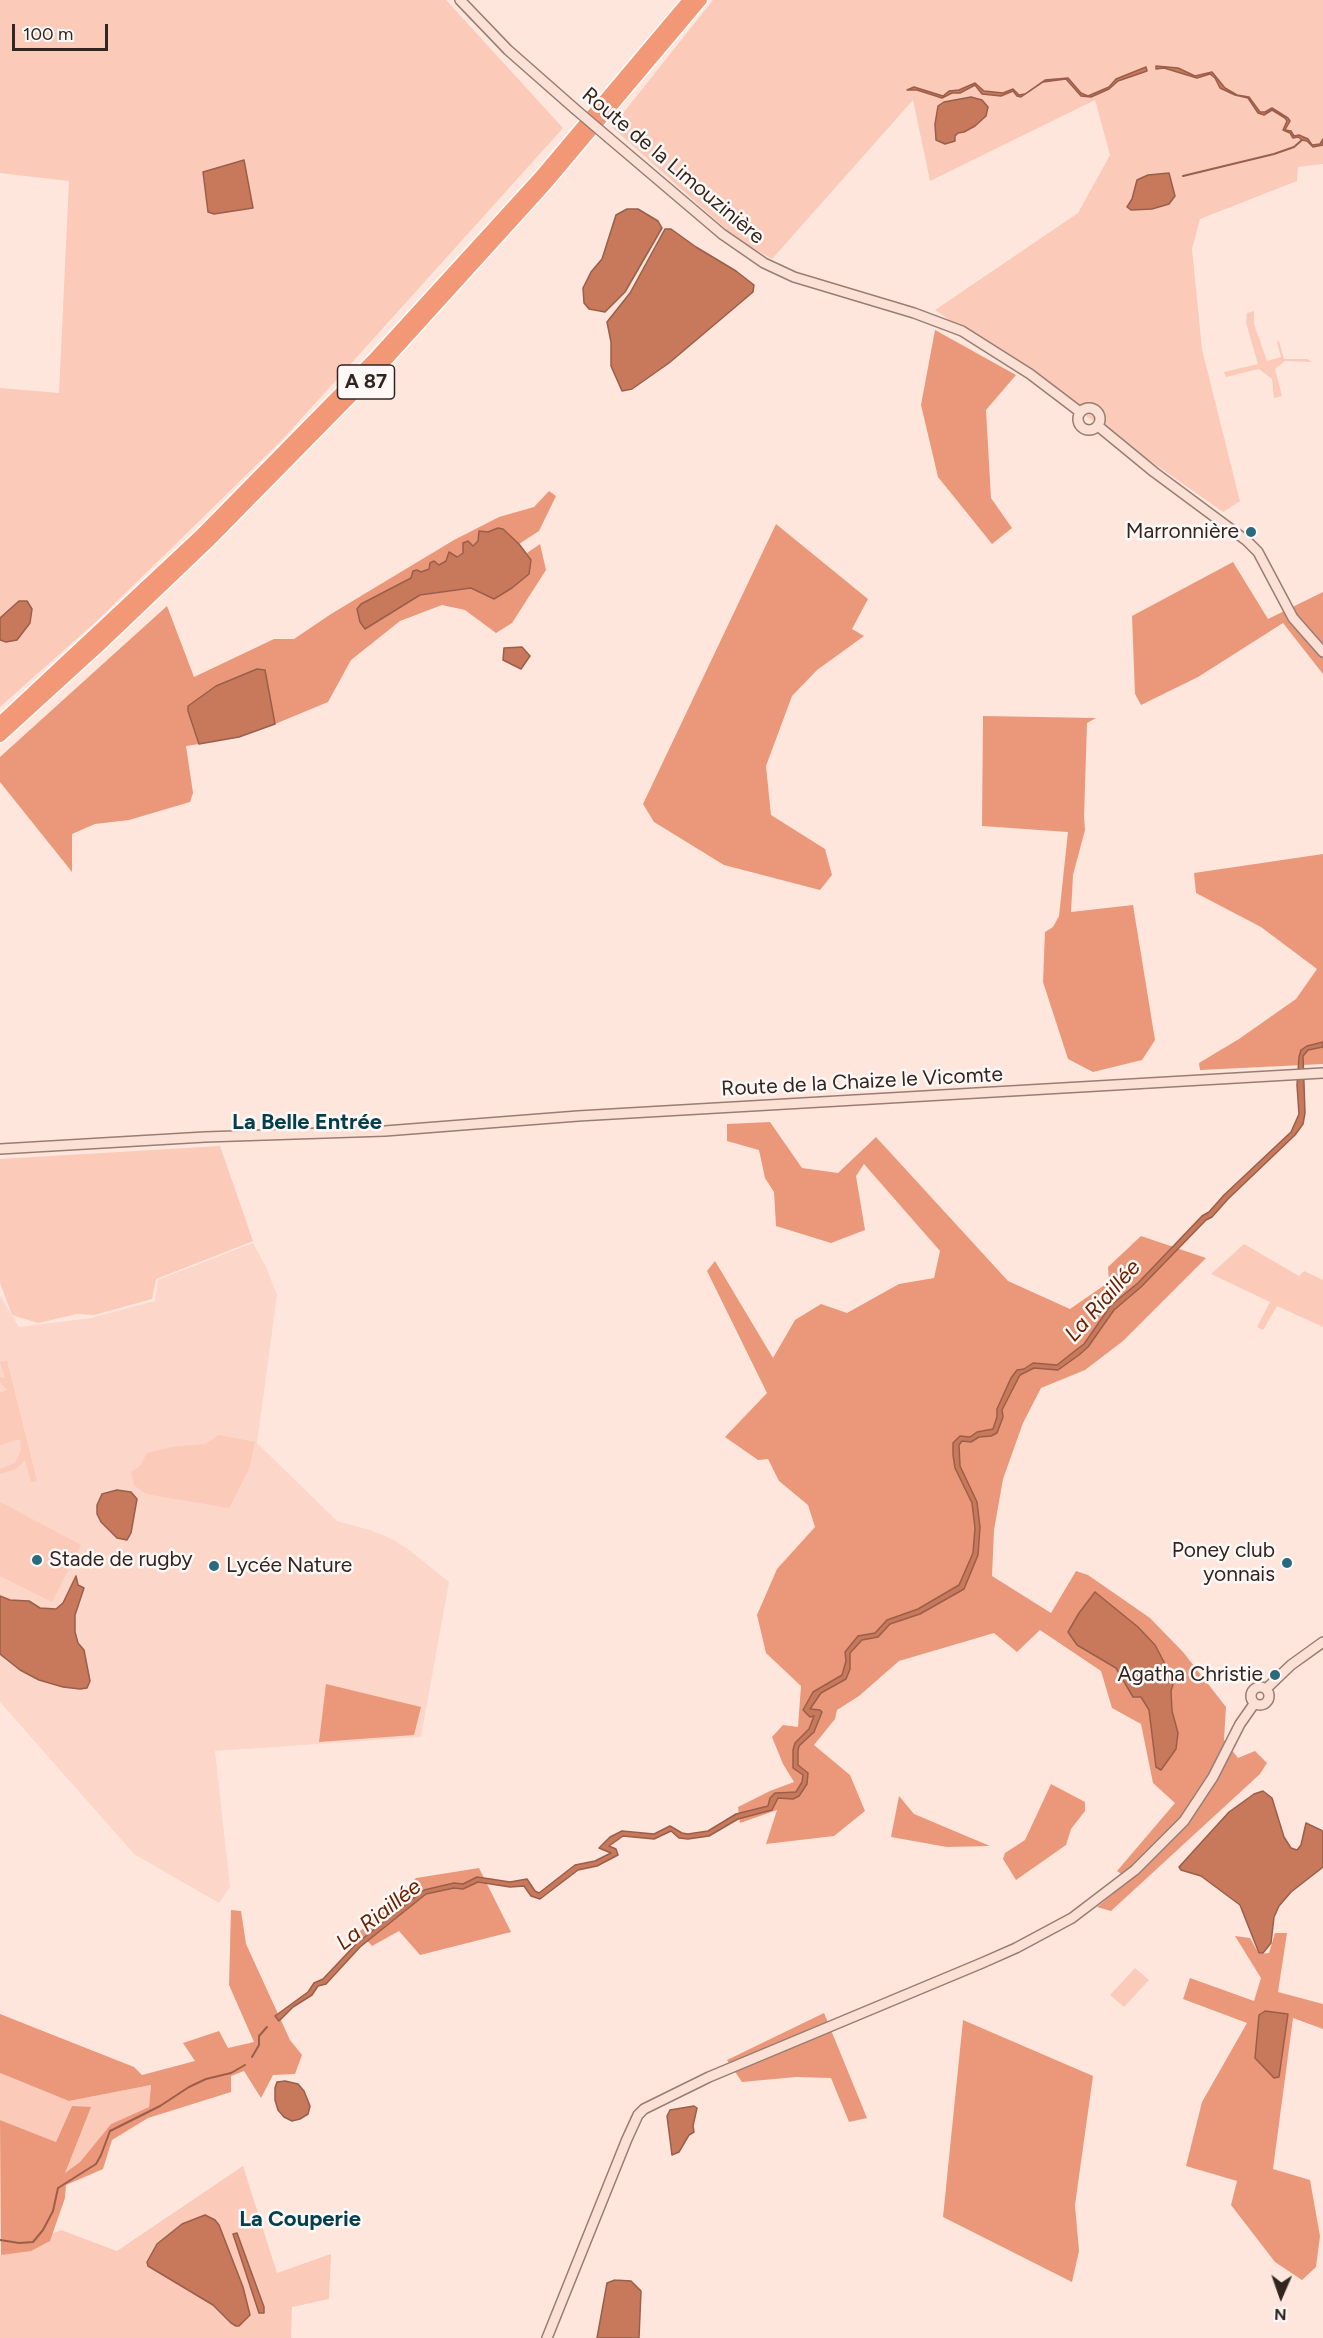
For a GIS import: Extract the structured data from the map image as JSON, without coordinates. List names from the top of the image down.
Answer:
{
  "streets": {
    "highway": ["A 87"],
    "street": ["Route de la Limouzinière", "Route de la Chaize le Vicomte"]
  },
  "districts": ["La Belle Entrée", "La Couperie"],
  "water": ["La Riaillée"],
  "places": [
    "Marronnière",
    "Stade de rugby",
    "Poney club yonnais",
    "Lycée Nature",
    "Agatha Christie"
  ],
  "scale_bar": "100 m",
  "north": "bottom"
}
